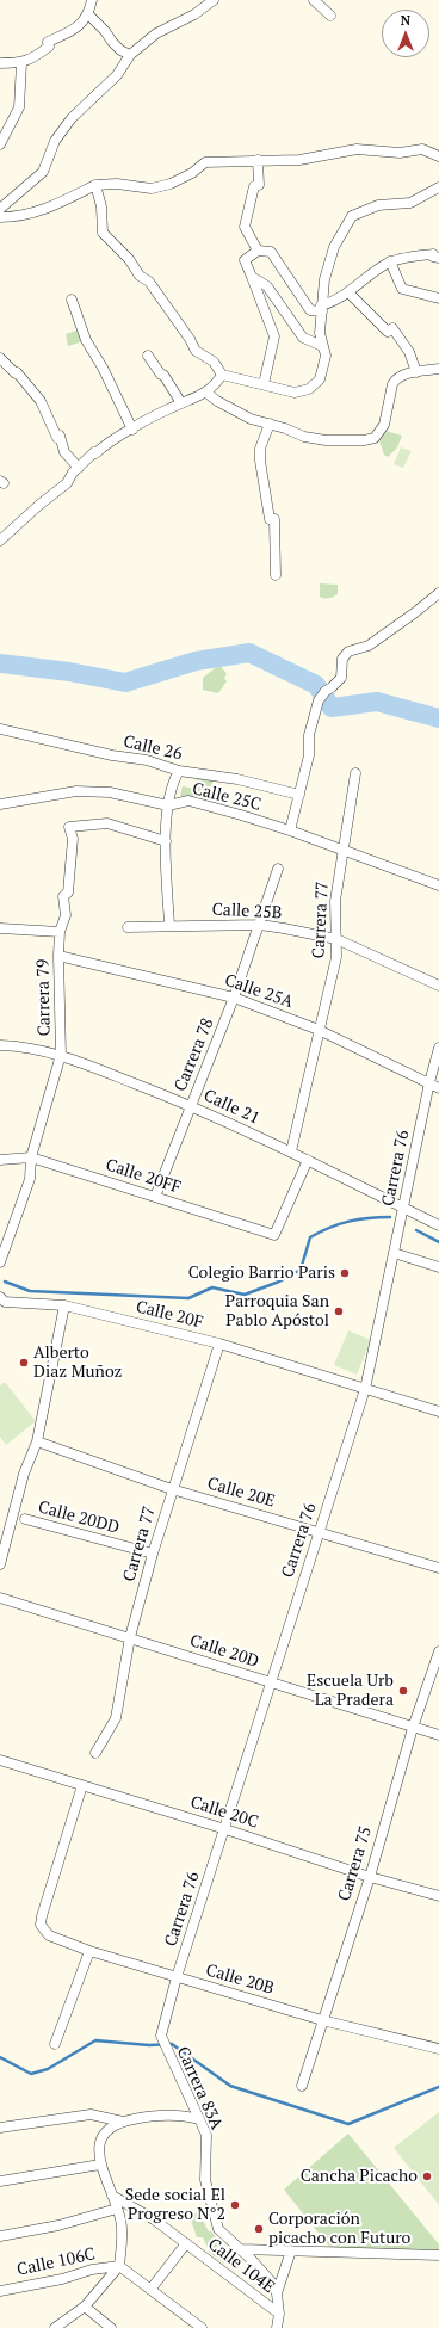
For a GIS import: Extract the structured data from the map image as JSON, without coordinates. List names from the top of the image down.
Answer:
{
  "streets": {
    "street": [
      "Calle 26",
      "Calle 25C",
      "Calle 25B",
      "Carrera 77",
      "Calle 25A",
      "Carrera 79",
      "Carrera 78",
      "Calle 21",
      "Carrera 76",
      "Calle 20FF",
      "Calle 20F",
      "Calle 20E",
      "Calle 20DD",
      "Calle 20D",
      "Calle 20C",
      "Carrera 75",
      "Calle 20B",
      "Carrera 83A",
      "Calle 106C",
      "Calle 104E"
    ]
  },
  "crossings": [
    ["Calle 25C", "Carrera 77"],
    ["Calle 25B", "Carrera 77"],
    ["Calle 25B", "Carrera 78"],
    ["Carrera 77", "Calle 25A"],
    ["Carrera 77", "Calle 21"],
    ["Carrera 77", "Calle 20F"],
    ["Carrera 77", "Calle 20E"],
    ["Carrera 77", "Calle 20DD"],
    ["Carrera 77", "Calle 20D"],
    ["Calle 25A", "Carrera 79"],
    ["Calle 25A", "Carrera 78"],
    ["Calle 25A", "Carrera 76"],
    ["Carrera 79", "Calle 21"],
    ["Carrera 79", "Calle 20FF"],
    ["Carrera 78", "Calle 21"],
    ["Carrera 78", "Calle 20FF"],
    ["Calle 21", "Carrera 76"],
    ["Calle 21", "Calle 20FF"],
    ["Carrera 76", "Calle 20F"],
    ["Carrera 76", "Calle 20E"],
    ["Carrera 76", "Calle 20D"],
    ["Carrera 76", "Calle 20C"],
    ["Carrera 76", "Calle 20B"],
    ["Carrera 76", "Carrera 83A"],
    ["Calle 20D", "Carrera 75"],
    ["Calle 20C", "Carrera 75"],
    ["Calle 20C", "Calle 20B"],
    ["Carrera 75", "Calle 20B"],
    ["Carrera 83A", "Calle 104E"]
  ],
  "places": [
    "Colegio Barrio Paris",
    "Parroquia San Pablo Apóstol",
    "Alberto Diaz Muñoz",
    "Escuela Urb La Pradera",
    "Cancha Picacho",
    "Sede social El Progreso N°2",
    "Corporación picacho con Futuro"
  ],
  "north": "top"
}
